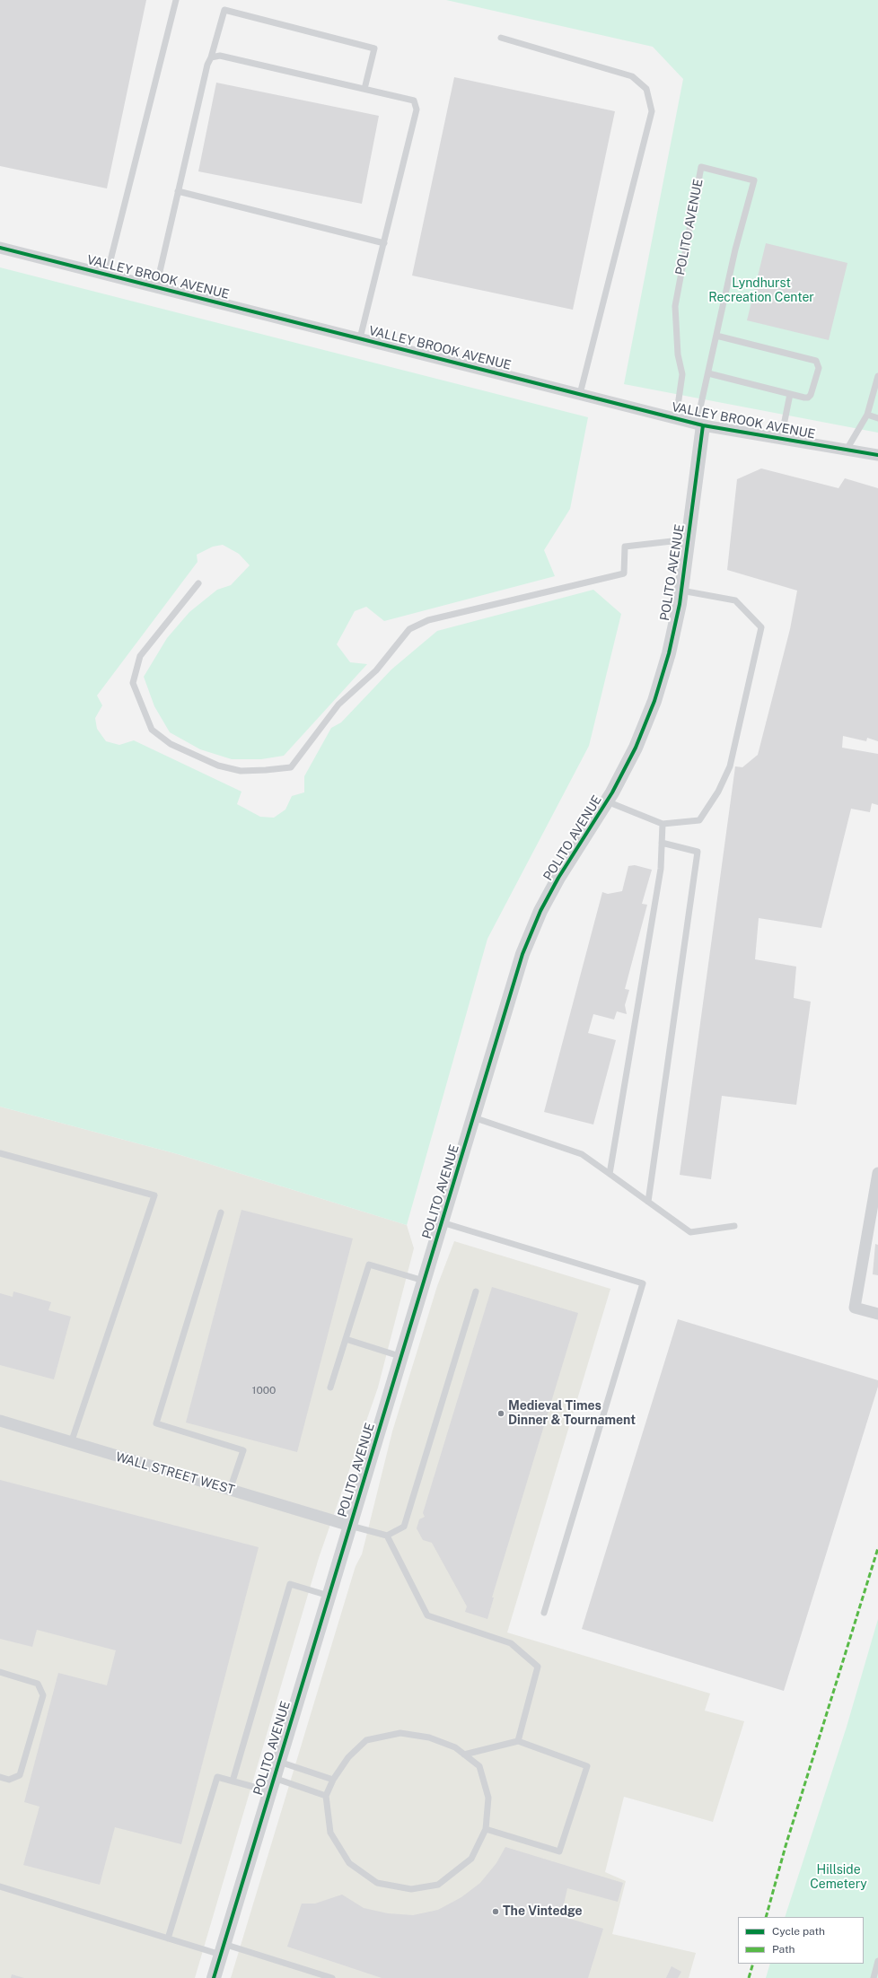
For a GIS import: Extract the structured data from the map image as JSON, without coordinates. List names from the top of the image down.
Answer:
{
  "streets": {
    "street": ["POLITO AVENUE", "VALLEY BROOK AVENUE", "WALL STREET WEST"]
  },
  "crossings": [
    ["POLITO AVENUE", "VALLEY BROOK AVENUE"],
    ["POLITO AVENUE", "WALL STREET WEST"]
  ],
  "parks": ["Lyndhurst Recreation Center", "Hillside Cemetery"],
  "places": ["Medieval Times Dinner & Tournament", "The Vintedge"],
  "house_numbers": ["1000"],
  "legend": ["Cycle path", "Path"]
}
